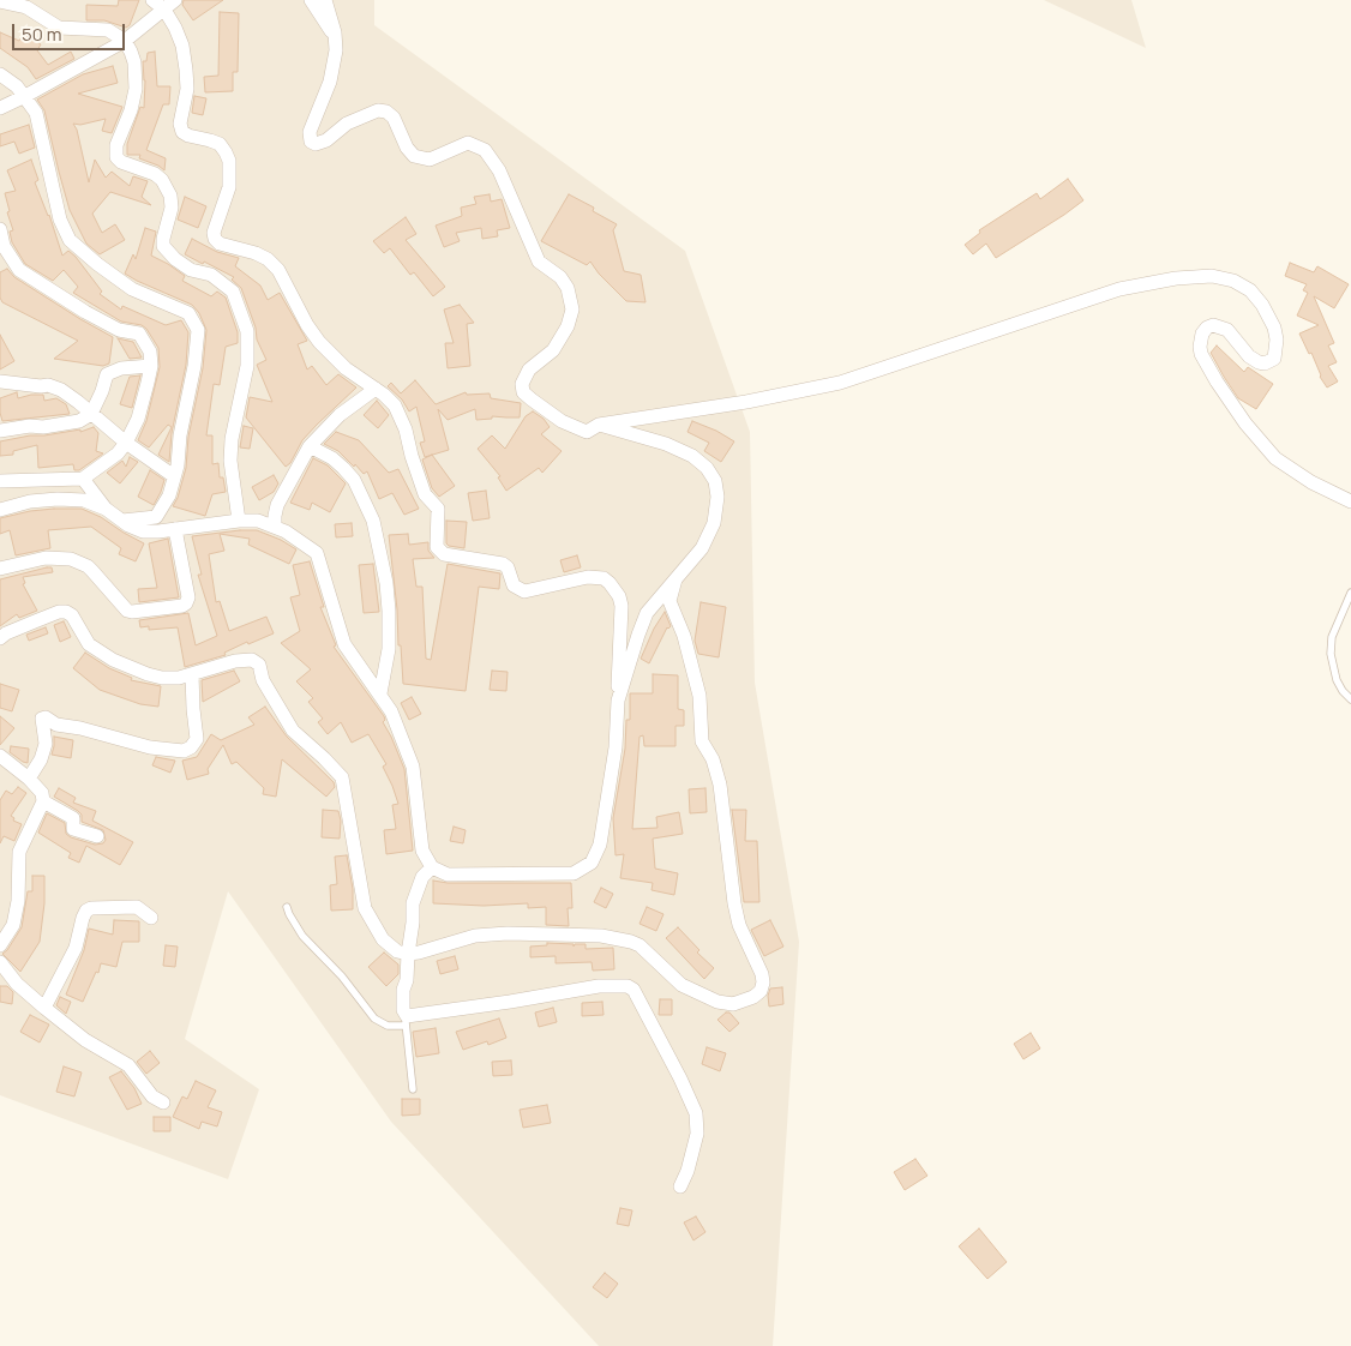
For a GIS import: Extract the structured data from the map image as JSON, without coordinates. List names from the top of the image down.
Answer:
{
  "scale_bar": "50 m"
}
